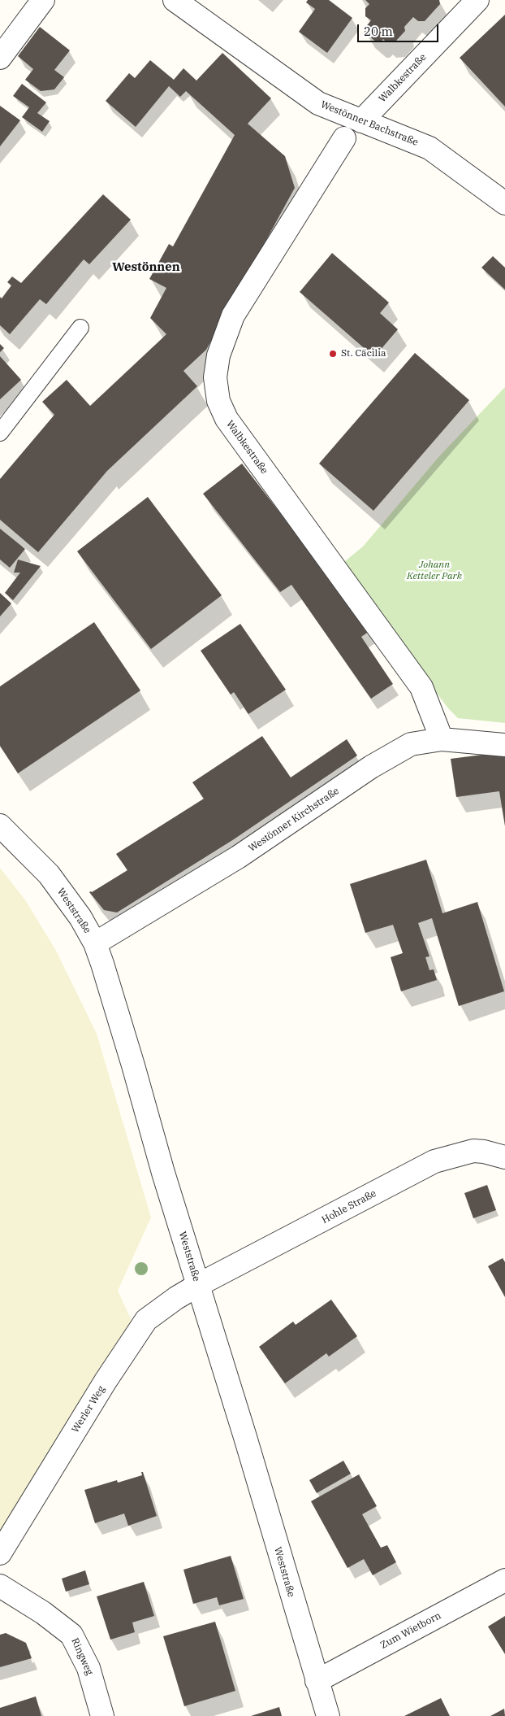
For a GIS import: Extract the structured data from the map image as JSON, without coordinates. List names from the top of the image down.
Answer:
{
  "streets": {
    "street": [
      "Walbkestraße",
      "Westönner Bachstraße",
      "Westönner Kirchstraße",
      "Weststraße",
      "Hohle Straße",
      "Werler Weg",
      "Zum Wietborn",
      "Ringweg"
    ]
  },
  "crossings": [
    ["Walbkestraße", "Westönner Bachstraße"],
    ["Walbkestraße", "Westönner Kirchstraße"],
    ["Westönner Kirchstraße", "Weststraße"],
    ["Weststraße", "Hohle Straße"],
    ["Weststraße", "Werler Weg"],
    ["Weststraße", "Zum Wietborn"],
    ["Hohle Straße", "Werler Weg"]
  ],
  "districts": ["Westönnen"],
  "parks": ["Johann Ketteler Park"],
  "places": ["St. Cäcilia"],
  "scale_bar": "20 m"
}
